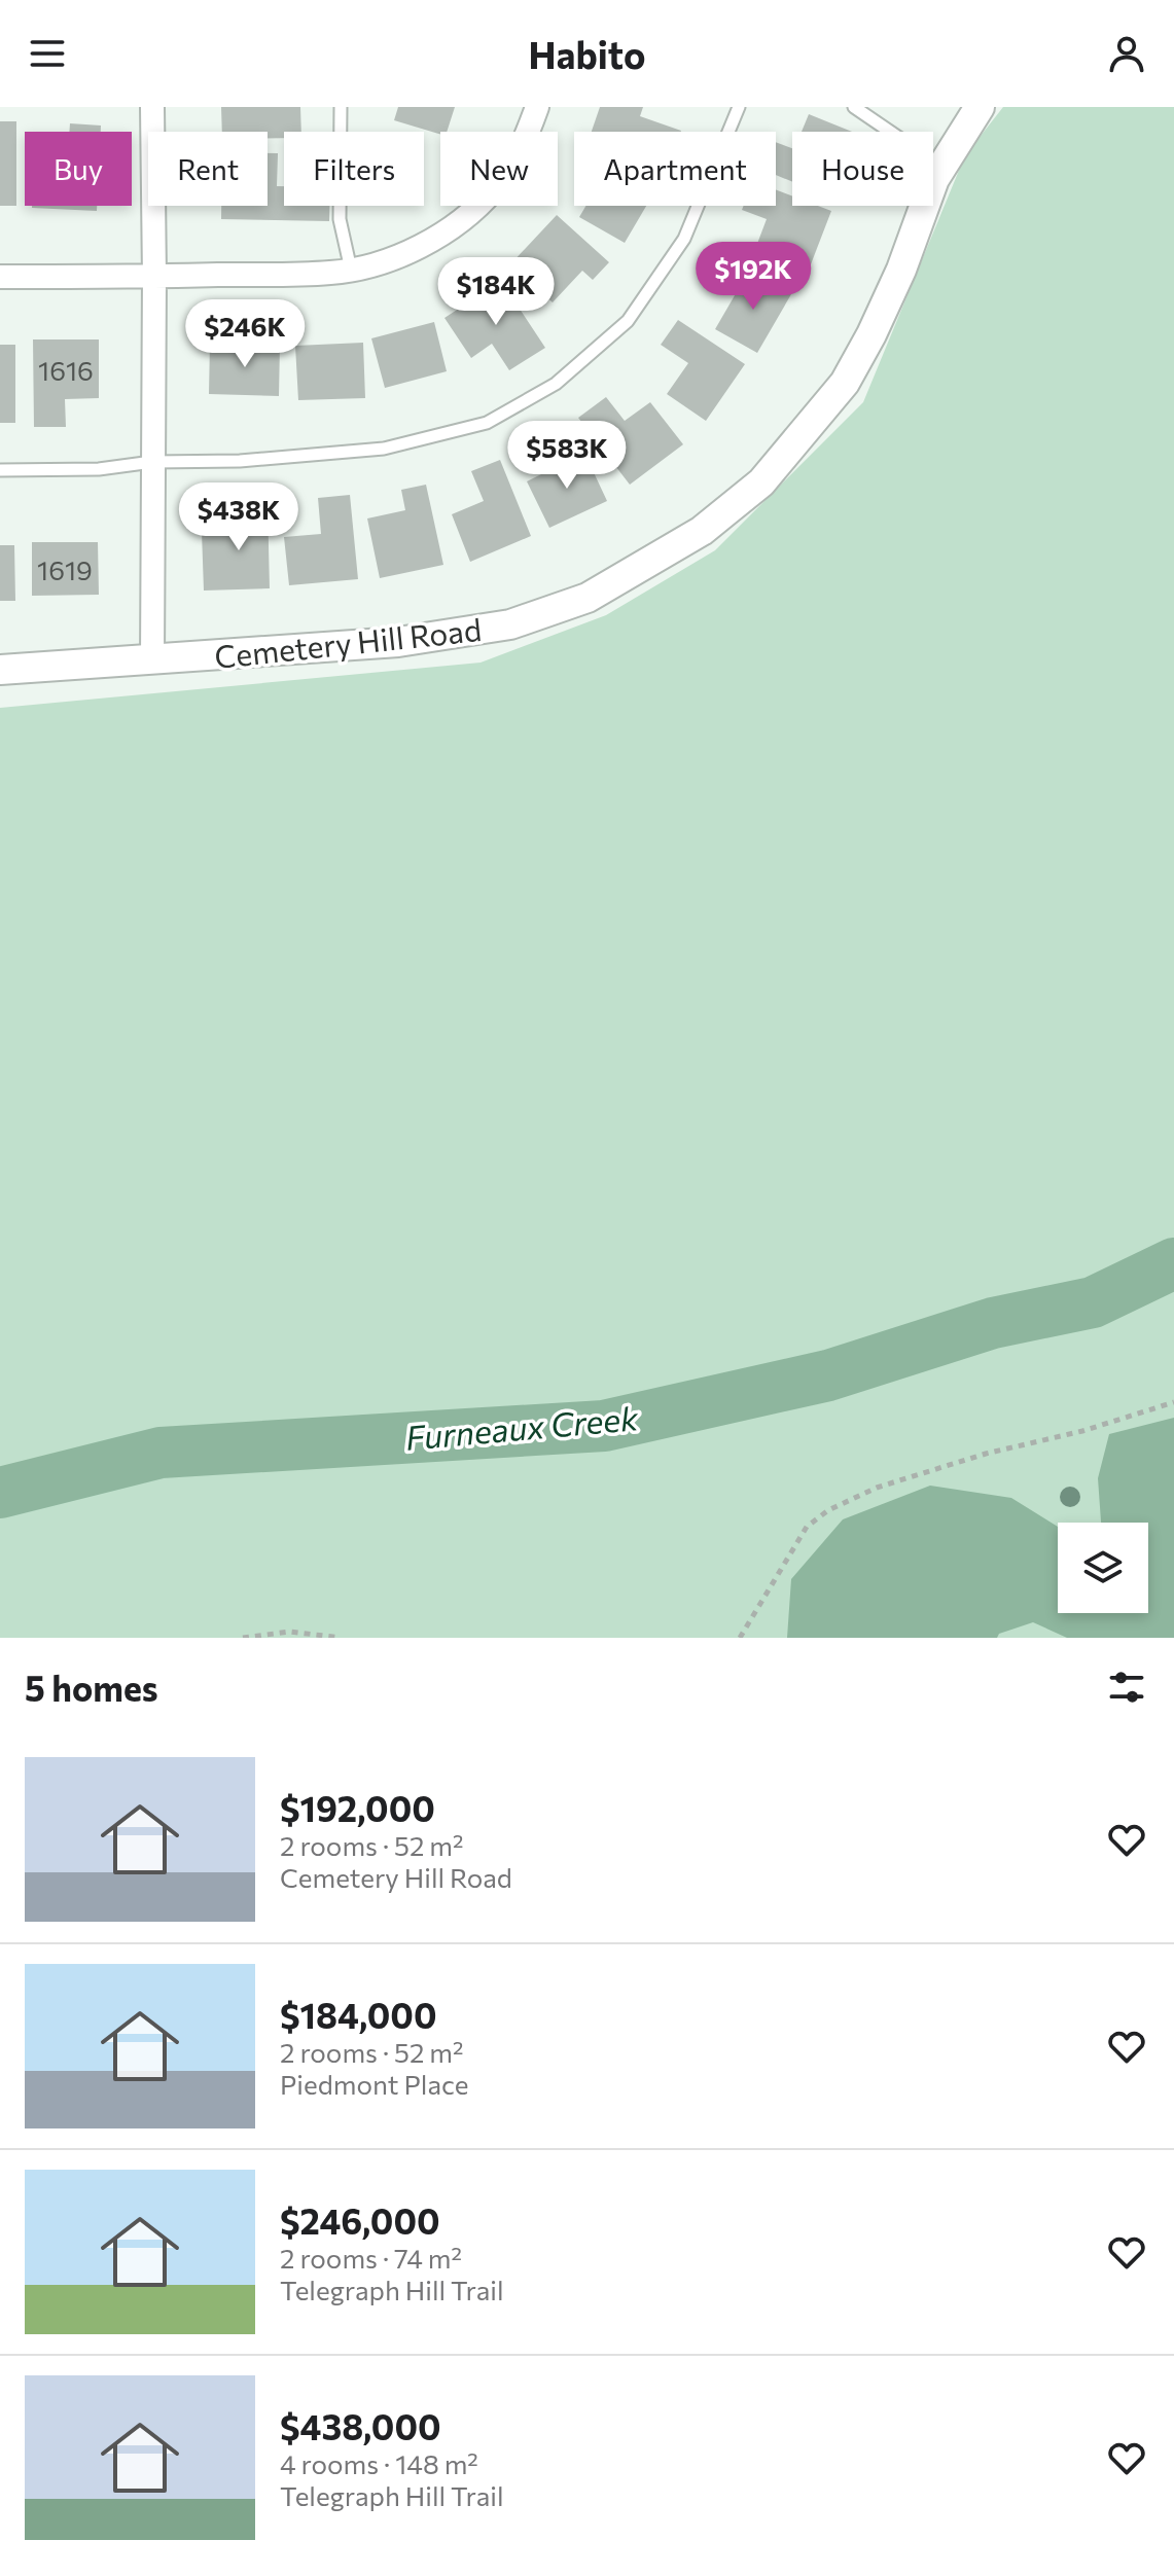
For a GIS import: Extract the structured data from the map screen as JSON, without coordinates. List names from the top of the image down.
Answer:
{
  "streets": {
    "street": ["Cemetery Hill Road"]
  },
  "water": ["Furneaux Creek"],
  "house_numbers": ["1616", "1619"],
  "page": {
    "header": "Habito",
    "chip": [
      "Buy",
      "Rent",
      "Filters",
      "New",
      "Apartment",
      "House"
    ],
    "price": [
      "$192K",
      "$184K",
      "$246K",
      "$583K",
      "$438K"
    ],
    "heading": "5 homes",
    "list": [
      {
        "name": "$192,000",
        "note": "2 rooms · 52 m² · Cemetery Hill Road"
      },
      {
        "name": "$184,000",
        "note": "2 rooms · 52 m² · Piedmont Place"
      },
      {
        "name": "$246,000",
        "note": "2 rooms · 74 m² · Telegraph Hill Trail"
      },
      {
        "name": "$438,000",
        "note": "4 rooms · 148 m² · Telegraph Hill Trail"
      }
    ]
  }
}
